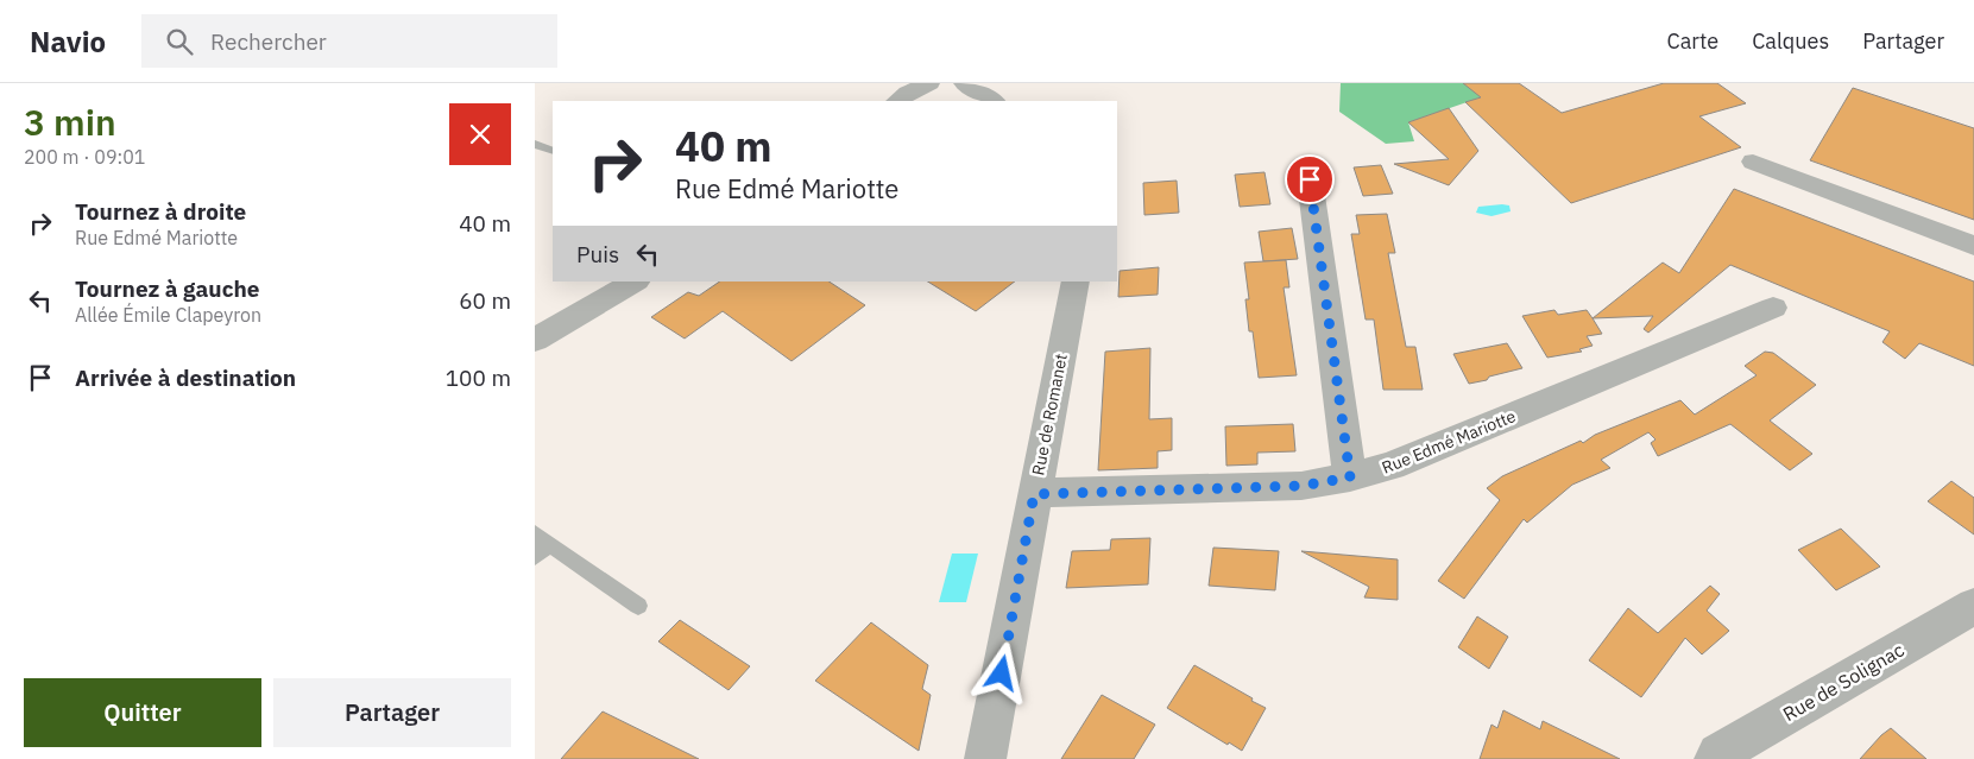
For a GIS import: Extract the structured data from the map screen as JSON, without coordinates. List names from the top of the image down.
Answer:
{
  "streets": {
    "street": ["Rue de Romanet", "Rue Edmé Mariotte", "Rue de Solignac"]
  },
  "crossings": [
    ["Rue de Romanet", "Rue Edmé Mariotte"]
  ],
  "page": {
    "header": "Navio",
    "search": "Rechercher",
    "nav": ["Carte", "Calques", "Partager"],
    "heading": ["3 min", "200 m · 09:01"],
    "turn": ["40 m", "Rue Edmé Mariotte"],
    "list": [
      {
        "name": "Tournez à droite",
        "note": "Rue Edmé Mariotte",
        "value": "40 m"
      },
      {
        "name": "Tournez à gauche",
        "note": "Allée Émile Clapeyron",
        "value": "60 m"
      },
      {
        "name": "Arrivée à destination",
        "value": "100 m"
      }
    ],
    "then": "Puis",
    "buttons": ["Quitter", "Partager"]
  }
}
